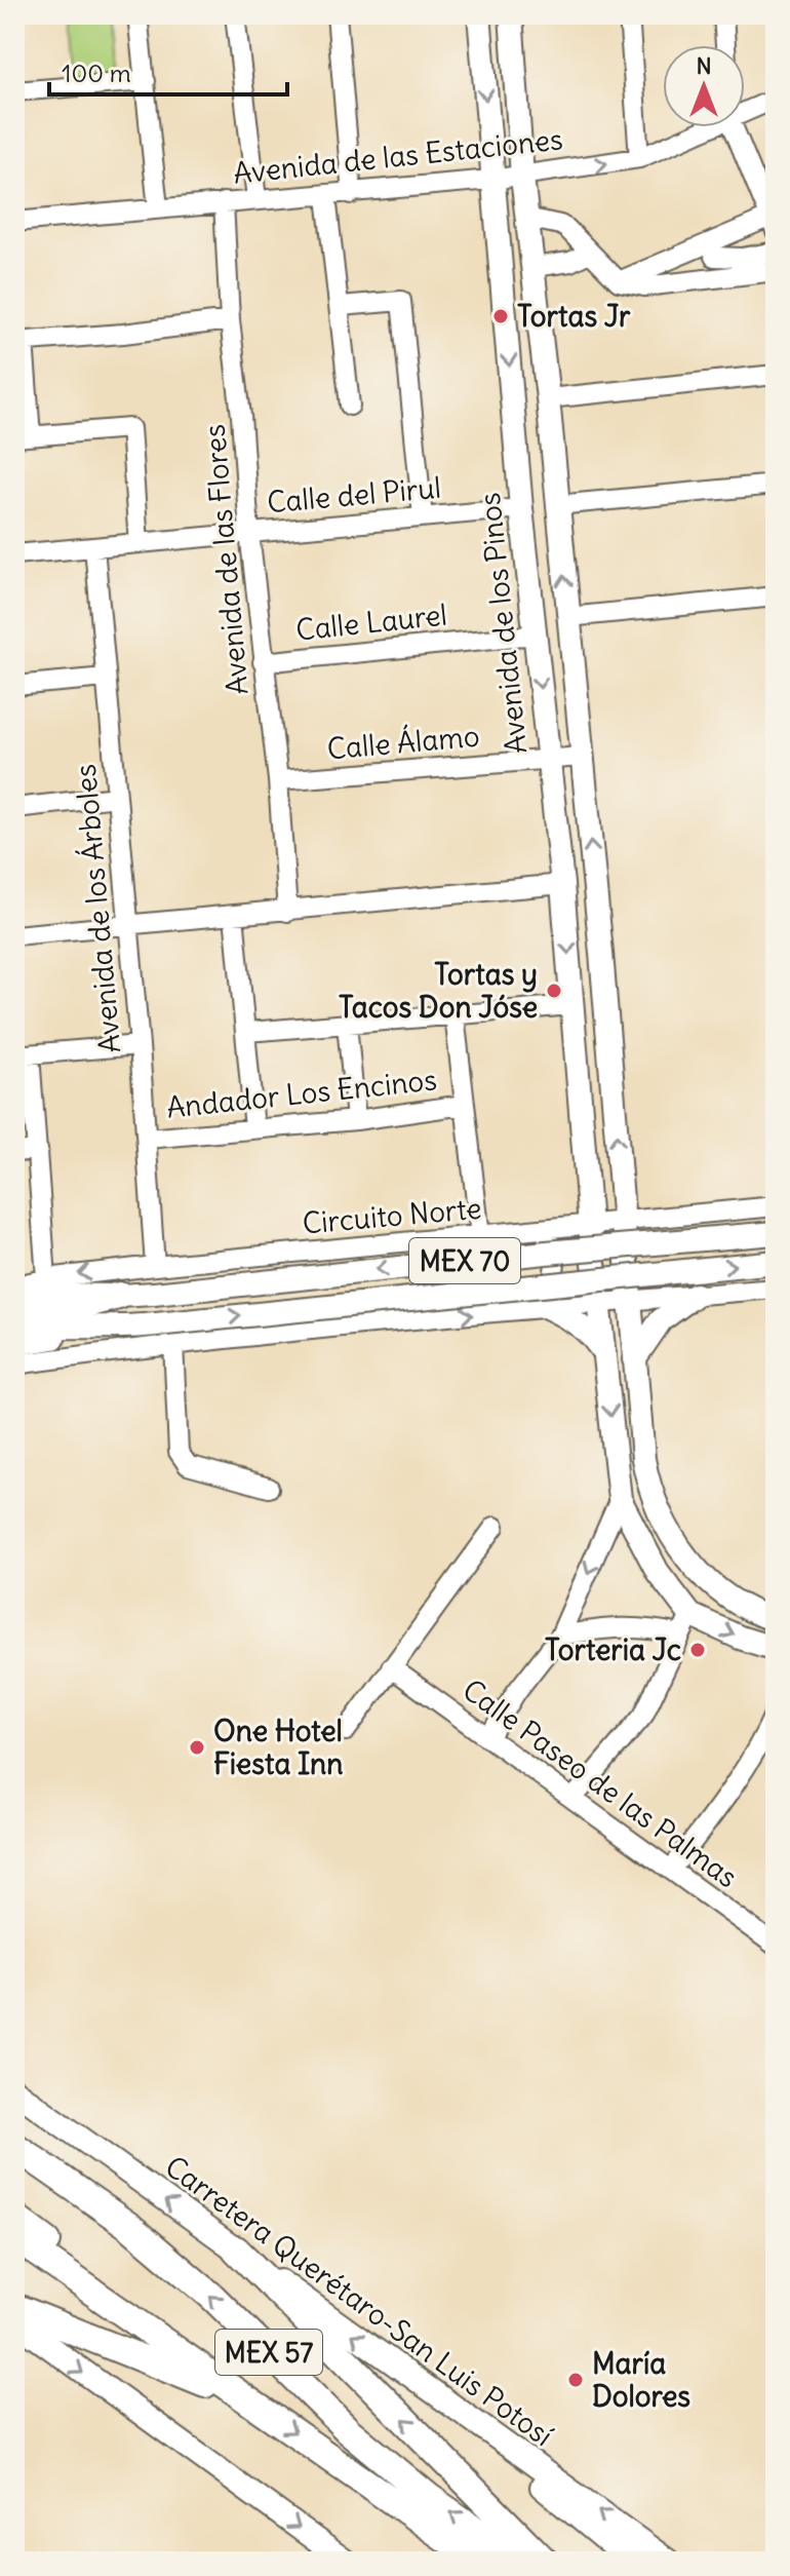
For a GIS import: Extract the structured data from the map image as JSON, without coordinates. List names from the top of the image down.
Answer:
{
  "streets": {
    "highway": ["MEX 57"],
    "main road": ["Avenida de los Pinos", "MEX 70", "Carretera Querétaro-San Luis Potosí"],
    "street": [
      "Avenida de las Estaciones",
      "Calle del Pirul",
      "Avenida de las Flores",
      "Calle Laurel",
      "Calle Álamo",
      "Avenida de los Árboles",
      "Andador Los Encinos",
      "Circuito Norte",
      "Calle Paseo de las Palmas"
    ]
  },
  "crossings": [
    ["Avenida de las Estaciones", "Avenida de las Flores"],
    ["Avenida de las Estaciones", "Avenida de los Pinos"],
    ["Calle del Pirul", "Avenida de las Flores"],
    ["Calle del Pirul", "Avenida de los Pinos"],
    ["Calle del Pirul", "Avenida de los Árboles"],
    ["Avenida de las Flores", "Calle Laurel"],
    ["Avenida de las Flores", "Calle Álamo"],
    ["Calle Laurel", "Avenida de los Pinos"],
    ["Avenida de los Pinos", "Calle Álamo"],
    ["Avenida de los Pinos", "Circuito Norte"],
    ["Avenida de los Árboles", "Andador Los Encinos"],
    ["Avenida de los Árboles", "Circuito Norte"]
  ],
  "places": [
    "Tortas Jr",
    "Tortas y Tacos Don Jóse",
    "Torteria Jc",
    "One Hotel Fiesta Inn",
    "María Dolores"
  ],
  "scale_bar": "100 m",
  "north": "top"
}
